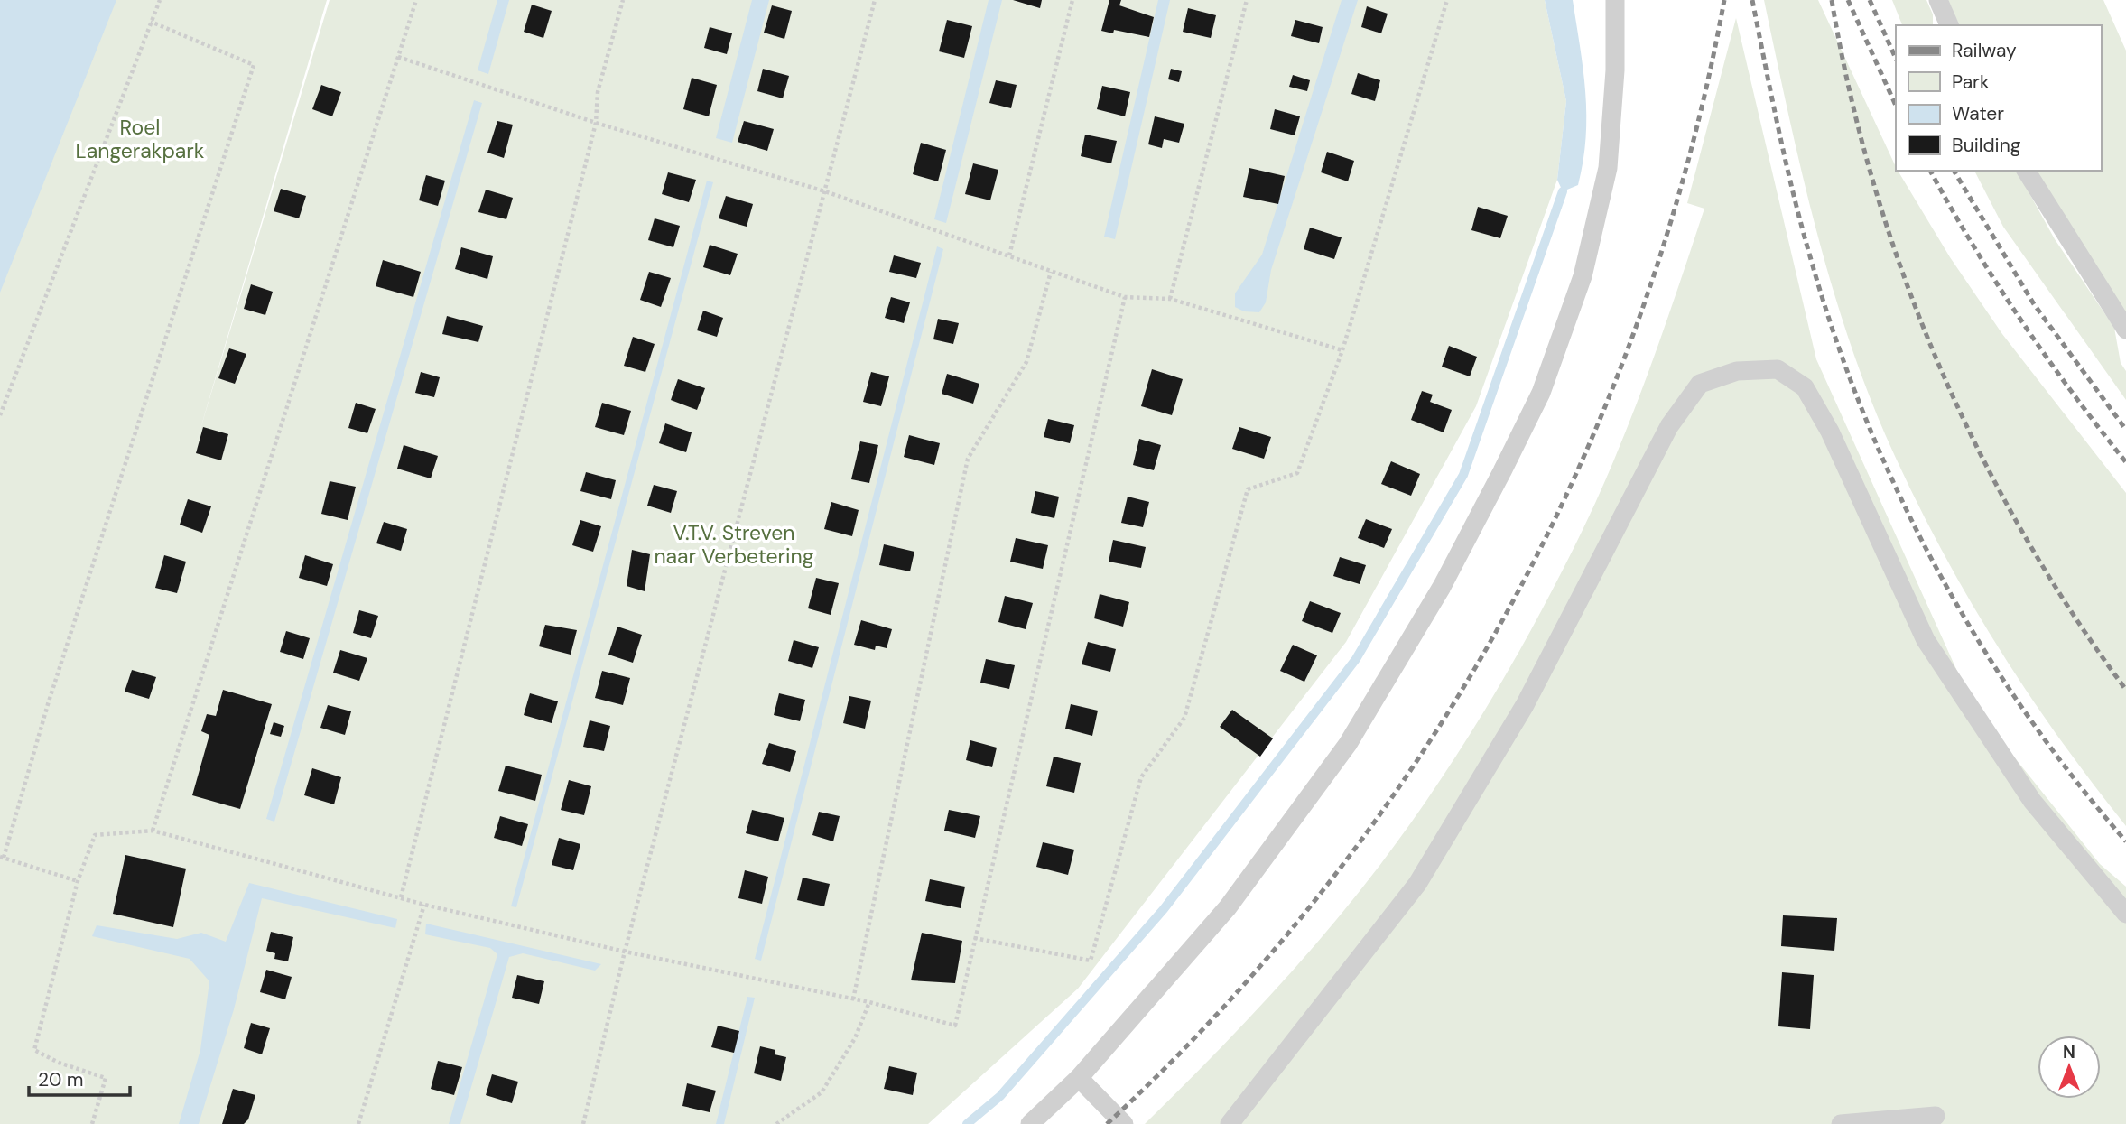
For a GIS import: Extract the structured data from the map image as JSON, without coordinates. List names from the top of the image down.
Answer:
{
  "parks": ["Roel Langerakpark", "V.T.V. Streven naar Verbetering"],
  "legend": [
    "Railway",
    "Park",
    "Water",
    "Building"
  ],
  "scale_bar": "20 m",
  "north": "top"
}
